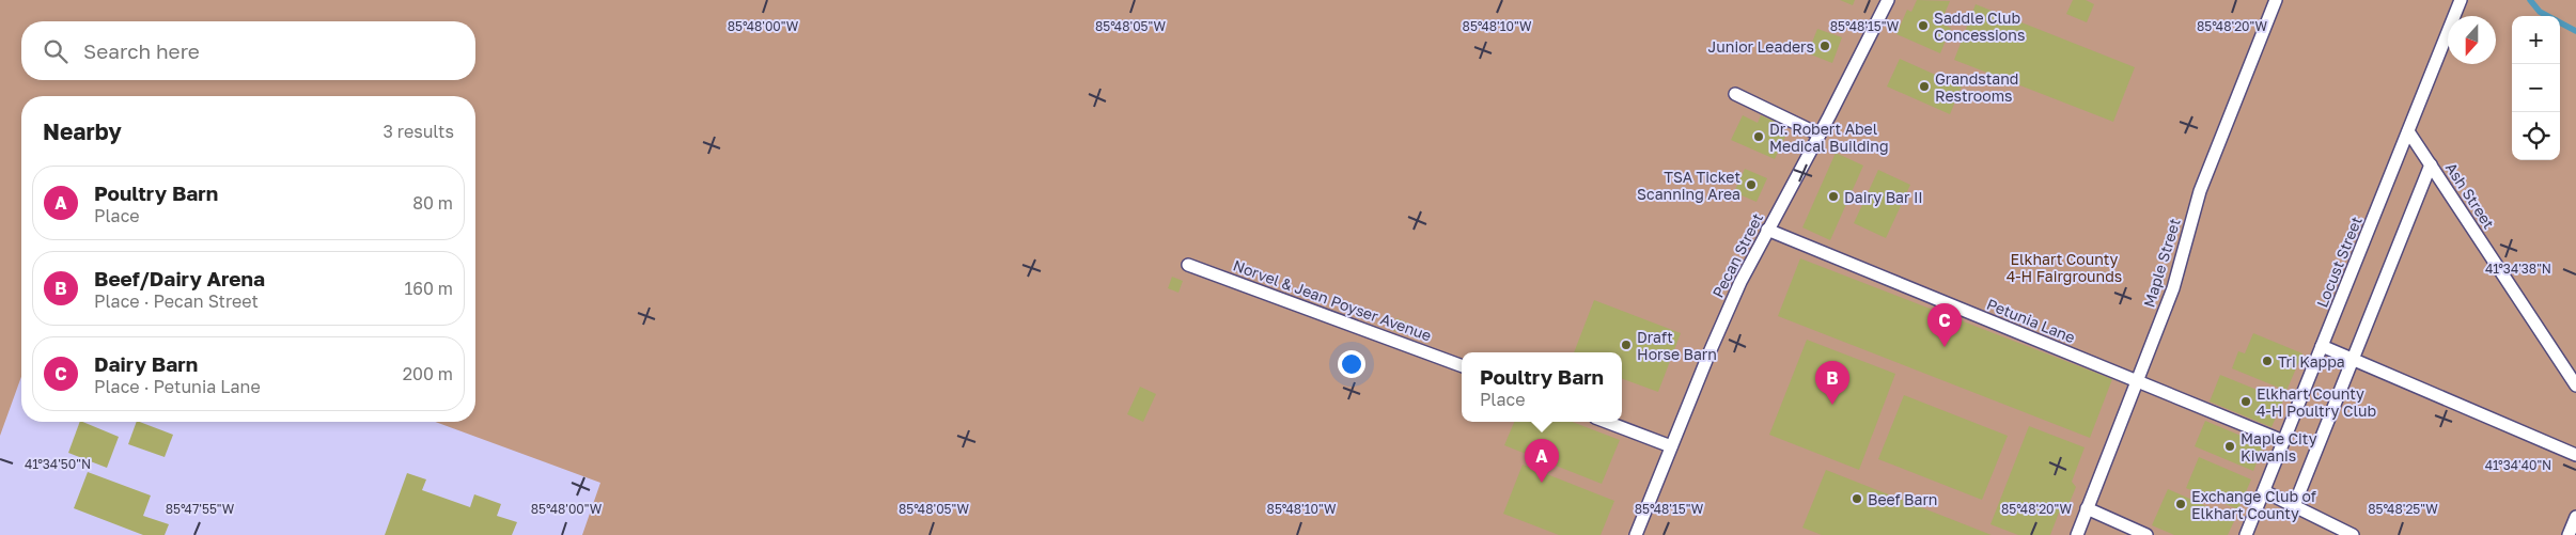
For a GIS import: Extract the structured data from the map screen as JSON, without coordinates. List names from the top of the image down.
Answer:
{
  "streets": {
    "street": [
      "Ash Street",
      "Pecan Street",
      "Locust Street",
      "Maple Street",
      "Norvel & Jean Poyser Avenue",
      "Petunia Lane"
    ]
  },
  "crossings": [
    ["Ash Street", "Locust Street"],
    ["Pecan Street", "Petunia Lane"],
    ["Locust Street", "Petunia Lane"],
    ["Maple Street", "Petunia Lane"]
  ],
  "parks": ["Elkhart County 4-H Fairgrounds"],
  "places": [
    "Saddle Club Concessions",
    "Junior Leaders",
    "Grandstand Restrooms",
    "Dr. Robert Abel Medical Building",
    "TSA Ticket Scanning Area",
    "Dairy Bar II",
    "Draft Horse Barn",
    "Tri Kappa",
    "Elkhart County 4-H Poultry Club",
    "Maple City Kiwanis",
    "Beef Barn",
    "Exchange Club of Elkhart County"
  ],
  "north": "bottom",
  "page": {
    "map_buttons": ["+", "−"],
    "search": "Search here",
    "heading": ["Nearby", "3 results"],
    "list": [
      {
        "mark": "A",
        "name": "Poultry Barn",
        "note": "Place",
        "value": "80 m"
      },
      {
        "mark": "B",
        "name": "Beef/Dairy Arena",
        "note": "Place · Pecan Street",
        "value": "160 m"
      },
      {
        "mark": "C",
        "name": "Dairy Barn",
        "note": "Place · Petunia Lane",
        "value": "200 m"
      }
    ],
    "pins": ["C", "B", "A"],
    "popup": ["Poultry Barn", "Place"]
  },
  "coordinates": [
    "85°48'05\"W",
    "85°48'15\"W",
    "85°48'20\"W",
    "85°48'00\"W",
    "85°48'10\"W",
    "41°34'38\"N",
    "41°34'50\"N",
    "41°34'40\"N",
    "85°47'55\"W",
    "85°48'25\"W"
  ]
}
